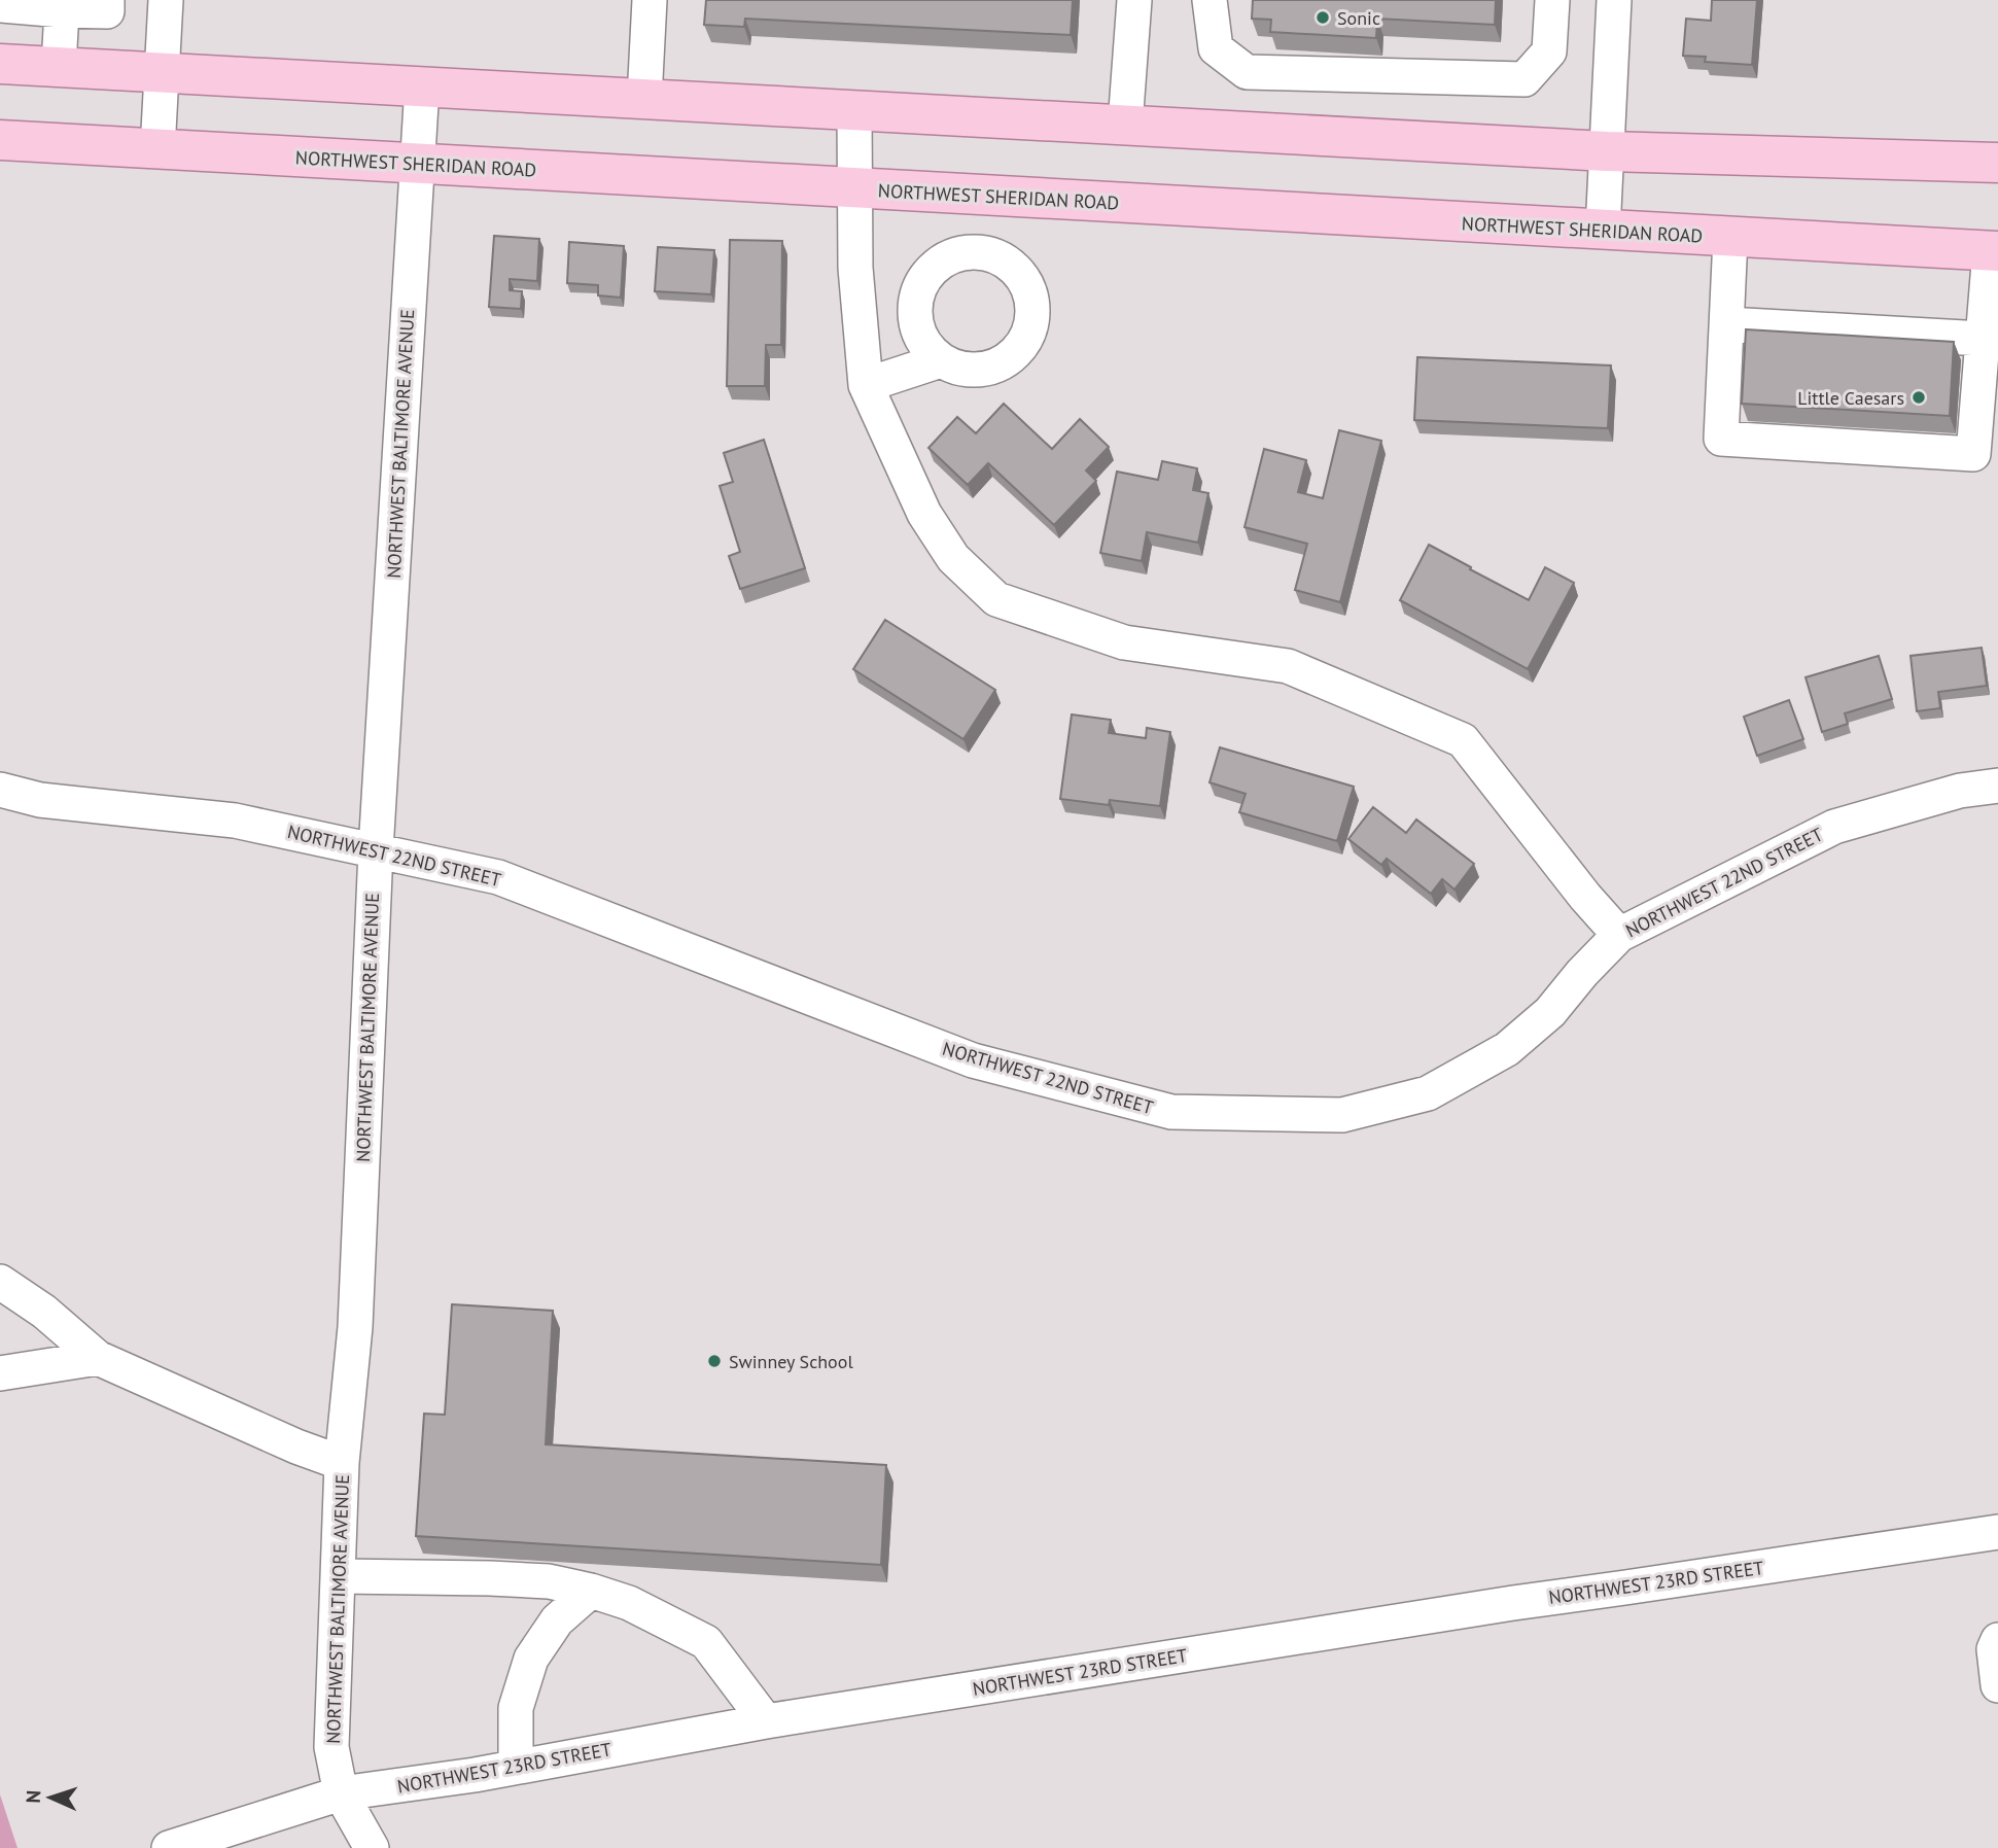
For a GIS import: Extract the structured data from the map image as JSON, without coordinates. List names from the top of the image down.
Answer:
{
  "streets": {
    "main road": ["NORTHWEST SHERIDAN ROAD"],
    "street": ["NORTHWEST BALTIMORE AVENUE", "NORTHWEST 22ND STREET", "NORTHWEST 23RD STREET"]
  },
  "crossings": [
    ["NORTHWEST SHERIDAN ROAD", "NORTHWEST BALTIMORE AVENUE"],
    ["NORTHWEST BALTIMORE AVENUE", "NORTHWEST 22ND STREET"],
    ["NORTHWEST BALTIMORE AVENUE", "NORTHWEST 23RD STREET"]
  ],
  "places": ["Sonic", "Little Caesars", "Swinney School"],
  "north": "left"
}
